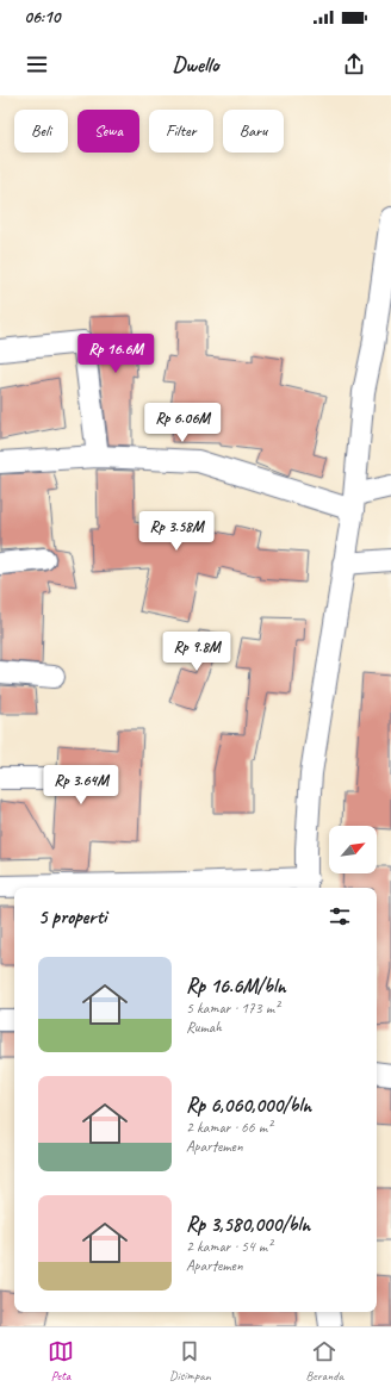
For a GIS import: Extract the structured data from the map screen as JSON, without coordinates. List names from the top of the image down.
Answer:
{
  "north": "top right",
  "page": {
    "status": "06:10",
    "header": "Dwello",
    "chip": [
      "Beli",
      "Sewa",
      "Filter",
      "Baru"
    ],
    "price": [
      "Rp 16.6M",
      "Rp 6.06M",
      "Rp 3.58M",
      "Rp 9.8M",
      "Rp 3.64M"
    ],
    "heading": "5 properti",
    "list": [
      {
        "name": "Rp 16.6M/bln",
        "note": "5 kamar · 173 m² · Rumah"
      },
      {
        "name": "Rp 6,060,000/bln",
        "note": "2 kamar · 66 m² · Apartemen"
      },
      {
        "name": "Rp 3,580,000/bln",
        "note": "2 kamar · 54 m² · Apartemen"
      }
    ],
    "tabs": ["Peta", "Disimpan", "Beranda"]
  }
}
